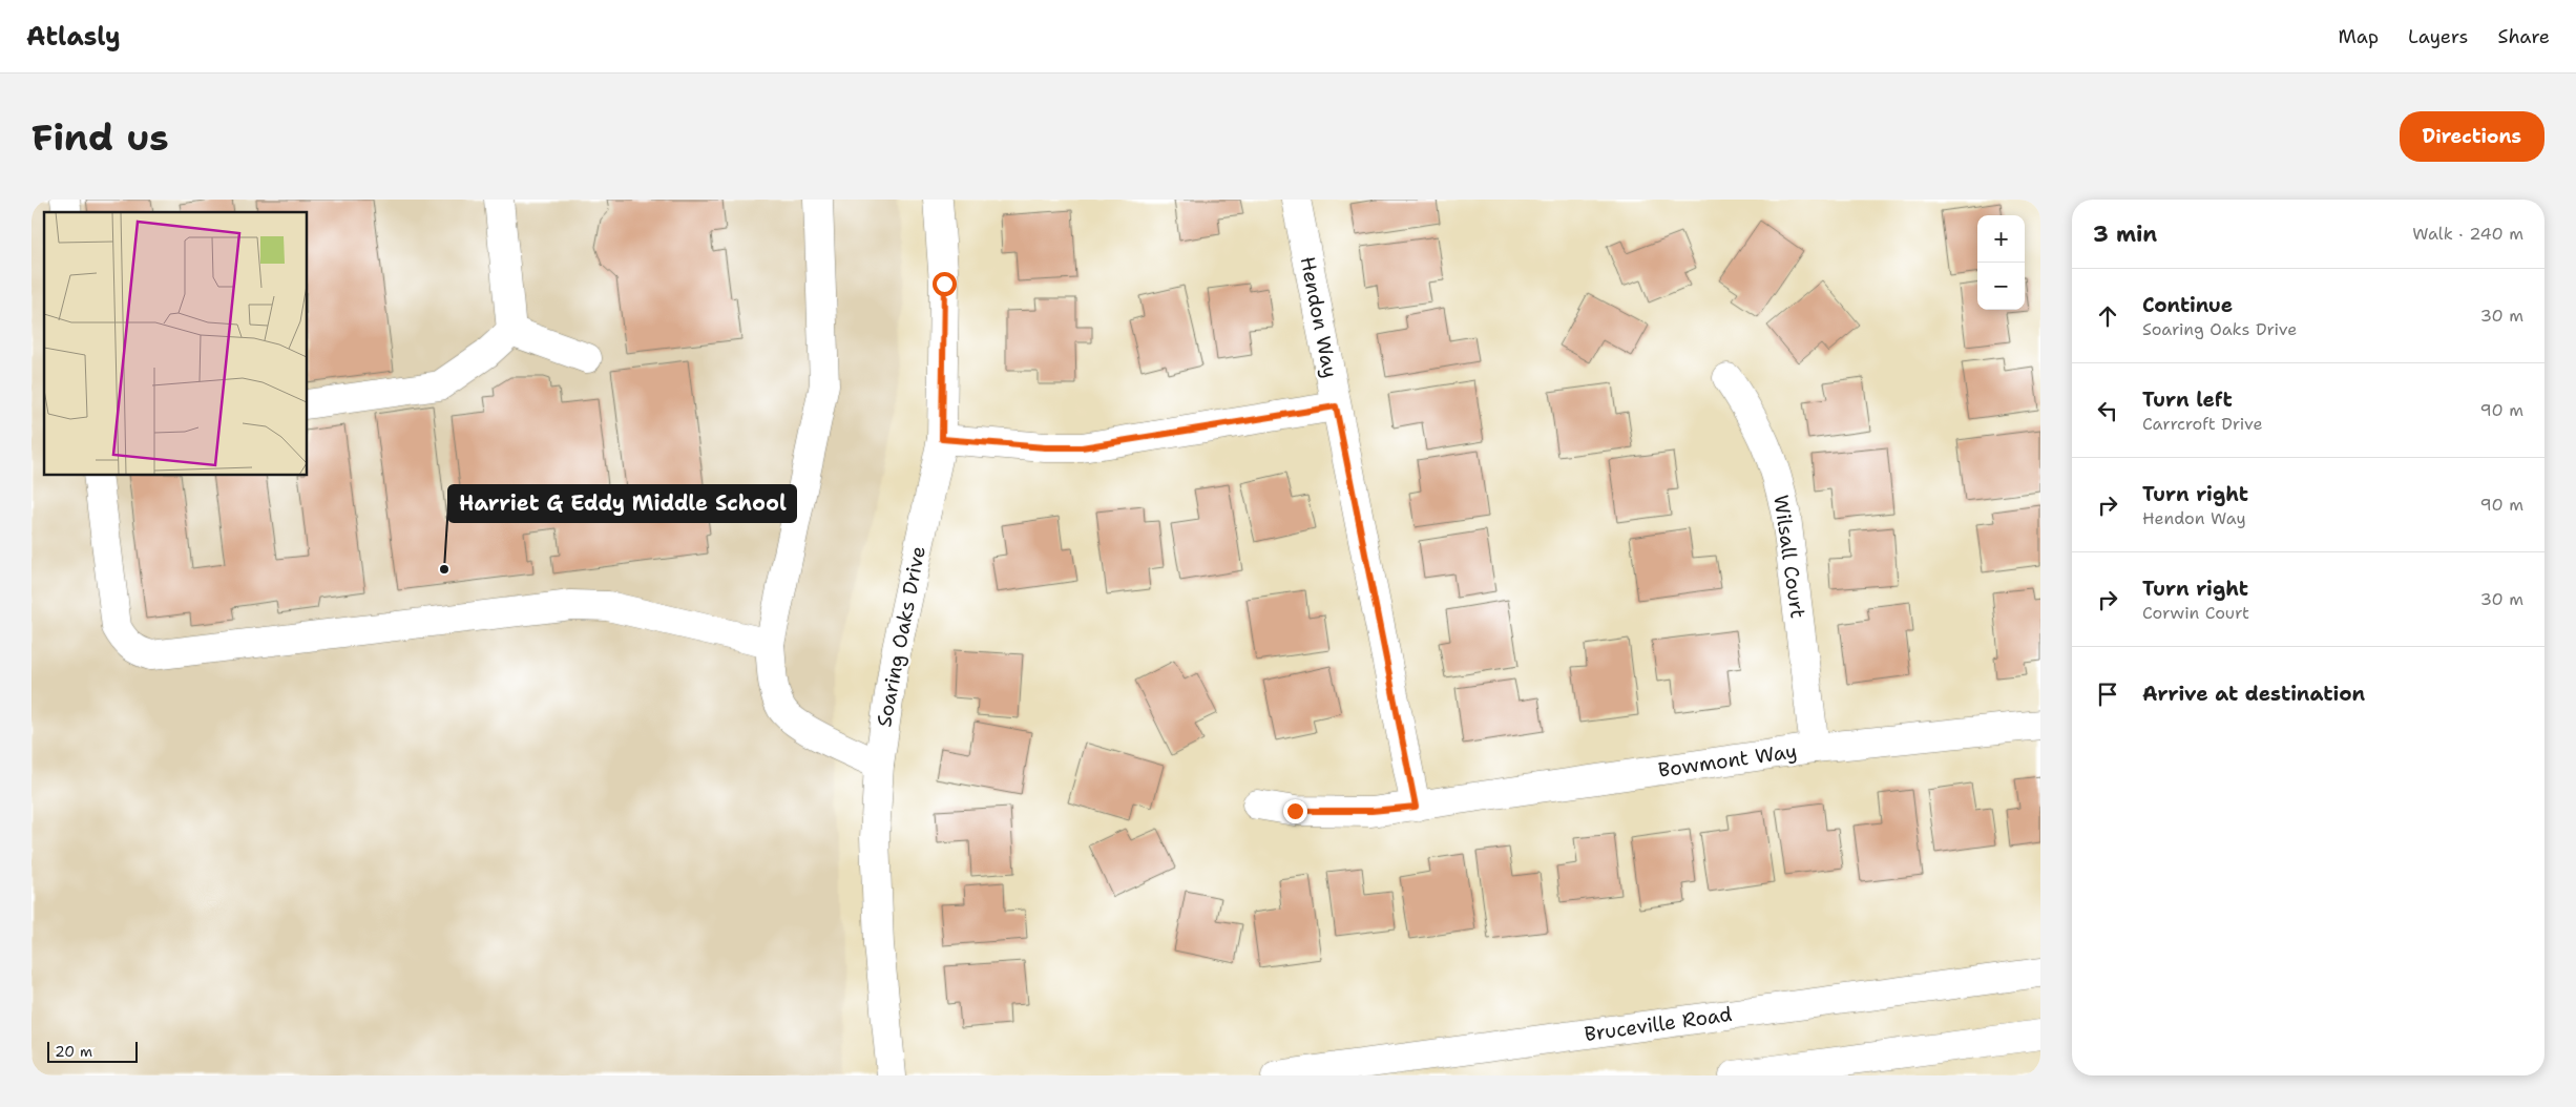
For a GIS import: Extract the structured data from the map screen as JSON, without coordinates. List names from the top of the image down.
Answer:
{
  "streets": {
    "street": [
      "Hendon Way",
      "Wilsall Court",
      "Soaring Oaks Drive",
      "Bowmont Way",
      "Bruceville Road"
    ]
  },
  "crossings": [
    ["Hendon Way", "Bowmont Way"],
    ["Wilsall Court", "Bowmont Way"]
  ],
  "places": ["Harriet G Eddy Middle School"],
  "scale_bar": "20 m",
  "page": {
    "header": "Atlasly",
    "nav": ["Map", "Layers", "Share"],
    "buttons": "Directions",
    "title": "Find us",
    "heading": ["3 min", "Walk · 240 m"],
    "map_buttons": ["+", "−"],
    "list": [
      ["Continue", "Soaring Oaks Drive", "30 m"],
      ["Turn left", "Carrcroft Drive", "90 m"],
      ["Turn right", "Hendon Way", "90 m"],
      ["Turn right", "Corwin Court", "30 m"],
      "Arrive at destination"
    ],
    "scale": "20 m"
  }
}
